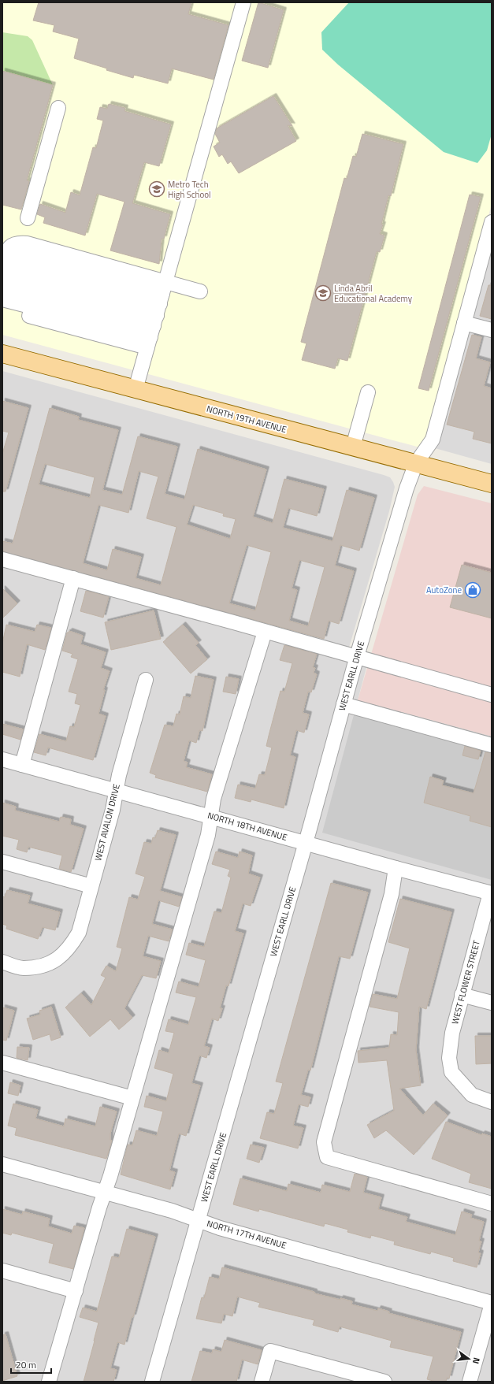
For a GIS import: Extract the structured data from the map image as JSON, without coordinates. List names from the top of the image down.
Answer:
{
  "streets": {
    "main road": ["NORTH 19TH AVENUE"],
    "street": [
      "WEST EARLL DRIVE",
      "WEST AVALON DRIVE",
      "NORTH 18TH AVENUE",
      "WEST FLOWER STREET",
      "NORTH 17TH AVENUE"
    ]
  },
  "crossings": [
    ["NORTH 19TH AVENUE", "WEST EARLL DRIVE"],
    ["WEST EARLL DRIVE", "NORTH 18TH AVENUE"],
    ["WEST EARLL DRIVE", "NORTH 17TH AVENUE"],
    ["WEST AVALON DRIVE", "NORTH 18TH AVENUE"],
    ["NORTH 18TH AVENUE", "WEST FLOWER STREET"]
  ],
  "places": {
    "school or university": ["Metro Tech High School", "Linda Abril Educational Academy"],
    "shop": ["AutoZone"]
  },
  "scale_bar": "20 m",
  "north": "right"
}
